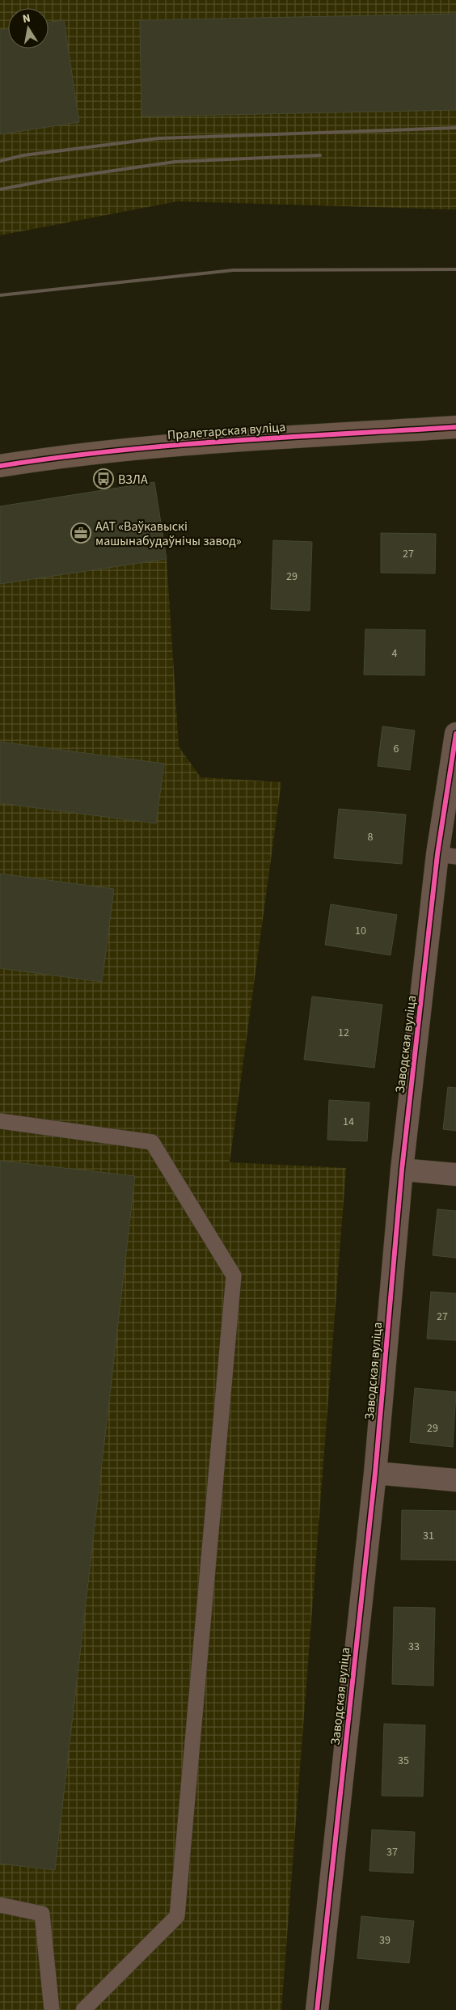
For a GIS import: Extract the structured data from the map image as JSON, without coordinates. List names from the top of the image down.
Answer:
{
  "streets": {
    "street": ["Пралетарская вуліца", "Заводская вуліца"]
  },
  "places": {
    "bus stop": ["ВЗЛА"],
    "office": ["ААТ «Ваўкавыскі машынабудаўнічы завод»"]
  },
  "house_numbers": [
    "27",
    "29",
    "4",
    "6",
    "8",
    "10",
    "12",
    "14",
    "27",
    "29",
    "31",
    "33",
    "35",
    "37",
    "39"
  ],
  "north": "top"
}
